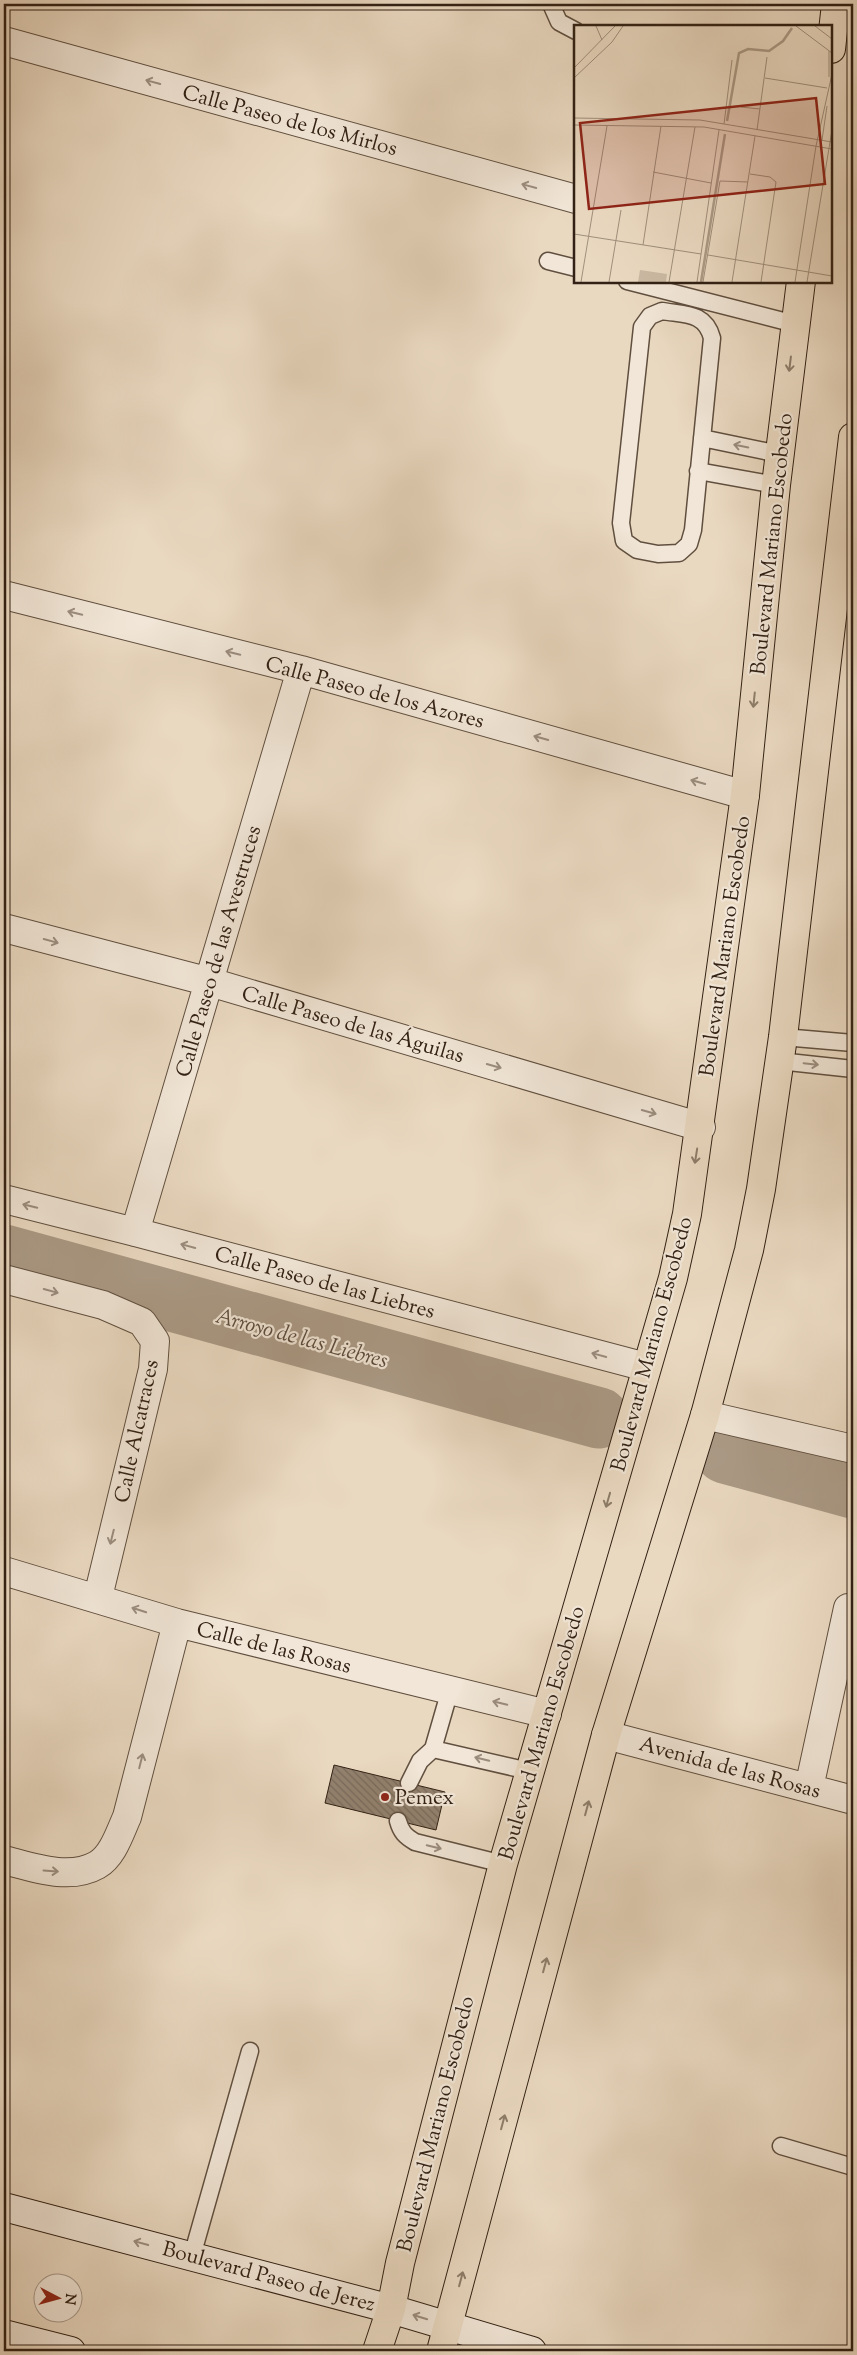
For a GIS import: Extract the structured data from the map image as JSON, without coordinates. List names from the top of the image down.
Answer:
{
  "streets": {
    "main road": ["Boulevard Mariano Escobedo"],
    "street": [
      "Calle Paseo de los Mirlos",
      "Calle Paseo de los Azores",
      "Calle Paseo de las Avestruces",
      "Calle Paseo de las Águilas",
      "Calle Paseo de las Liebres",
      "Calle Alcatraces",
      "Calle de las Rosas",
      "Avenida de las Rosas",
      "Boulevard Paseo de Jerez"
    ]
  },
  "crossings": [
    ["Boulevard Mariano Escobedo", "Calle Paseo de los Azores"],
    ["Boulevard Mariano Escobedo", "Calle Paseo de las Águilas"],
    ["Boulevard Mariano Escobedo", "Calle Paseo de las Liebres"],
    ["Boulevard Mariano Escobedo", "Calle de las Rosas"],
    ["Boulevard Mariano Escobedo", "Boulevard Paseo de Jerez"],
    ["Calle Paseo de los Azores", "Calle Paseo de las Avestruces"],
    ["Calle Paseo de las Avestruces", "Calle Paseo de las Águilas"],
    ["Calle Paseo de las Avestruces", "Calle Paseo de las Liebres"],
    ["Calle Alcatraces", "Calle de las Rosas"]
  ],
  "one_way": [
    "Calle Paseo de los Mirlos",
    "Calle Paseo de los Azores",
    "Calle Paseo de las Águilas",
    "Calle Paseo de las Liebres",
    "Boulevard Paseo de Jerez"
  ],
  "water": ["Arroyo de las Liebres"],
  "places": ["Pemex"],
  "north": "right"
}
